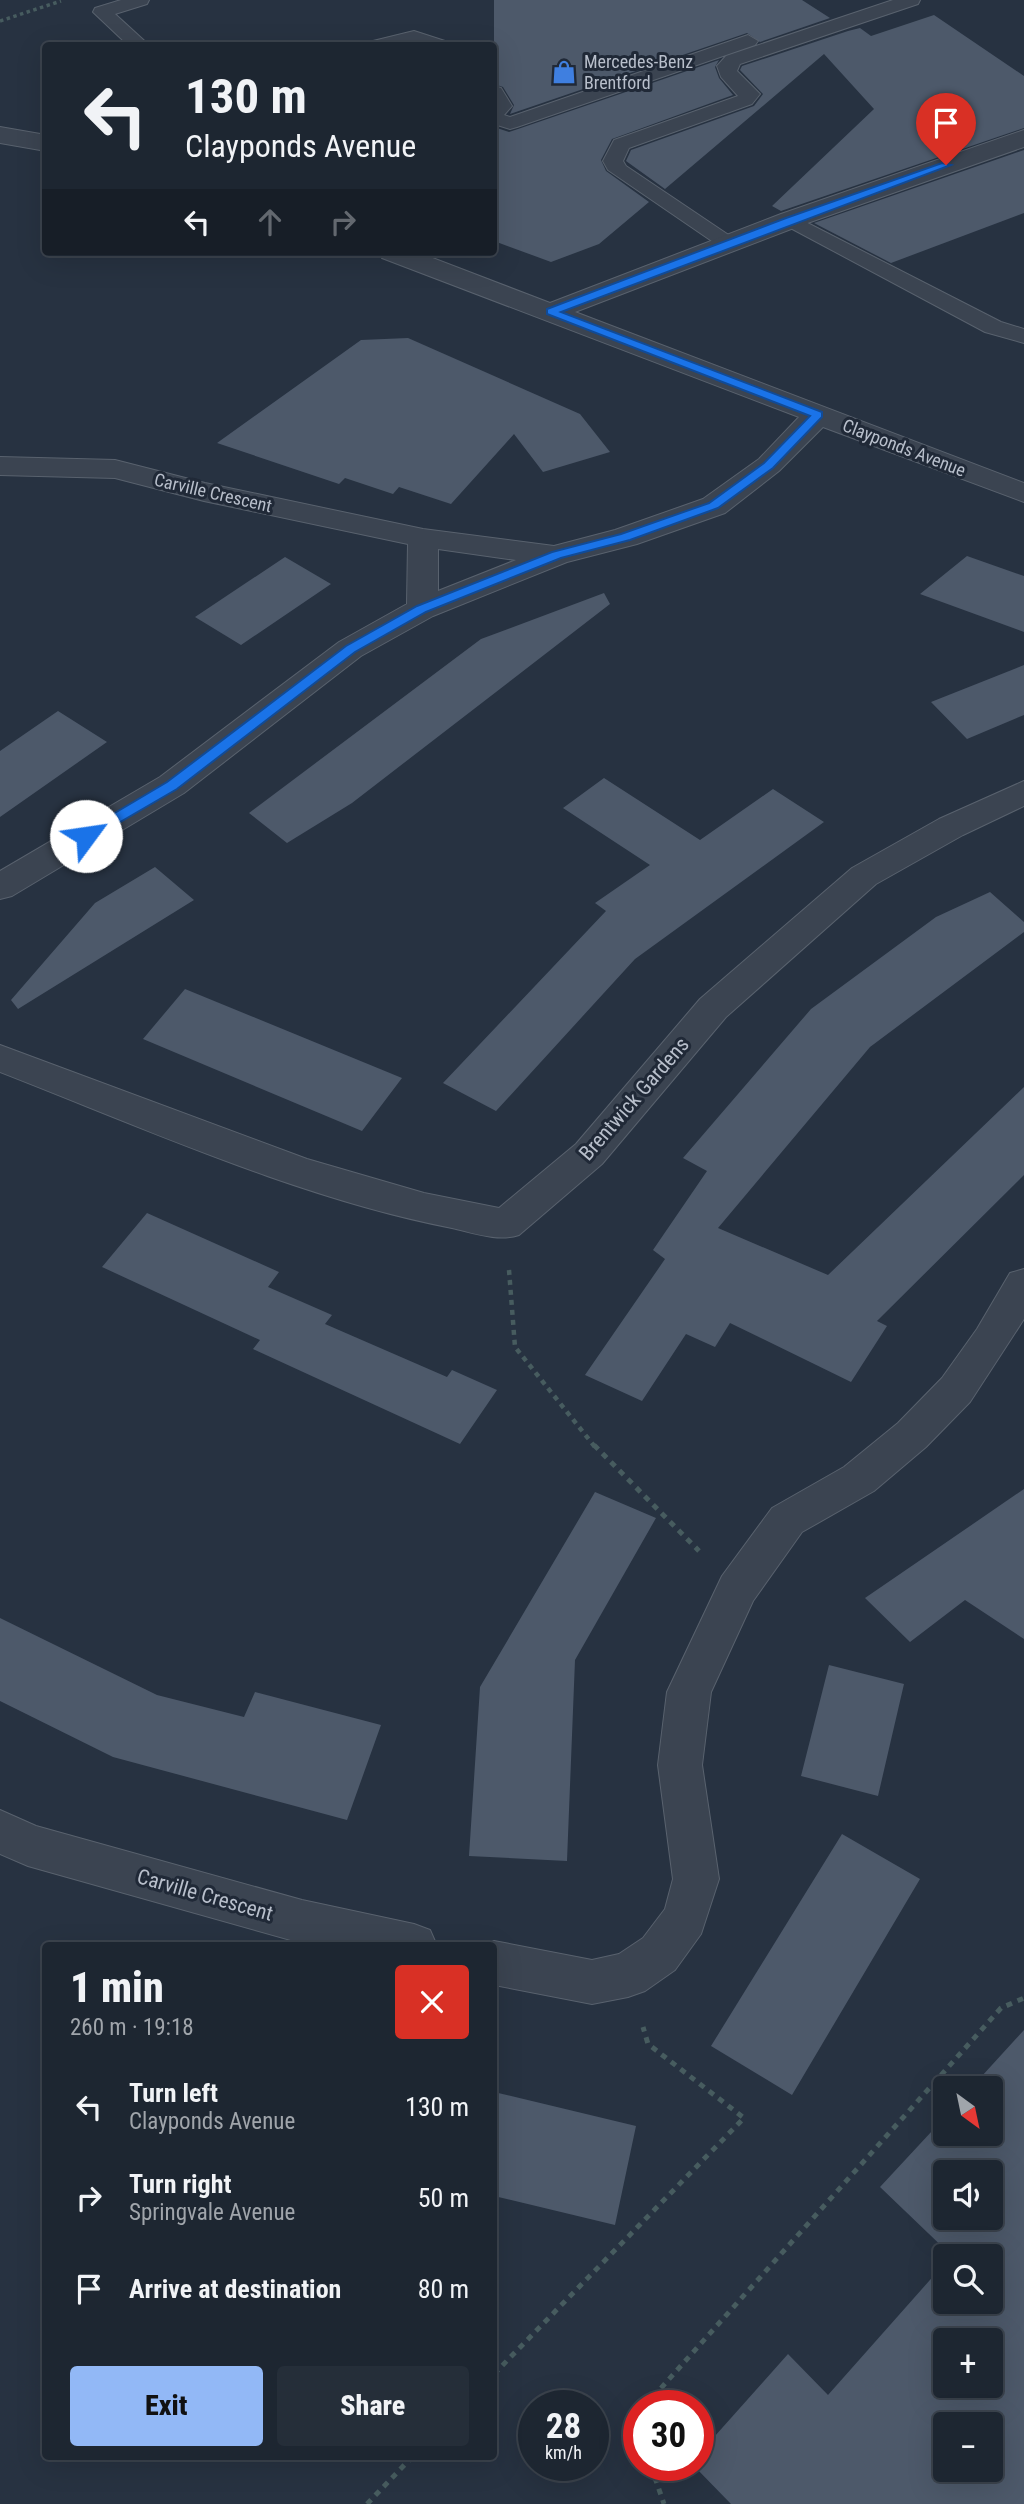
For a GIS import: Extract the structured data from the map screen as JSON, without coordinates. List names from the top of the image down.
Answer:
{
  "streets": {
    "street": ["Clayponds Avenue", "Carville Crescent", "Brentwick Gardens"]
  },
  "places": {
    "shop": ["Mercedes-Benz Brentford"]
  },
  "north": "bottom right",
  "page": {
    "turn": ["130 m", "Clayponds Avenue"],
    "heading": ["1 min", "260 m · 19:18"],
    "list": [
      {
        "name": "Turn left",
        "note": "Clayponds Avenue",
        "value": "130 m"
      },
      {
        "name": "Turn right",
        "note": "Springvale Avenue",
        "value": "50 m"
      },
      {
        "name": "Arrive at destination",
        "value": "80 m"
      }
    ],
    "map_buttons": ["+", "−"],
    "buttons": ["Exit", "Share"],
    "speed": "28 km/h",
    "limit": "30"
  }
}
